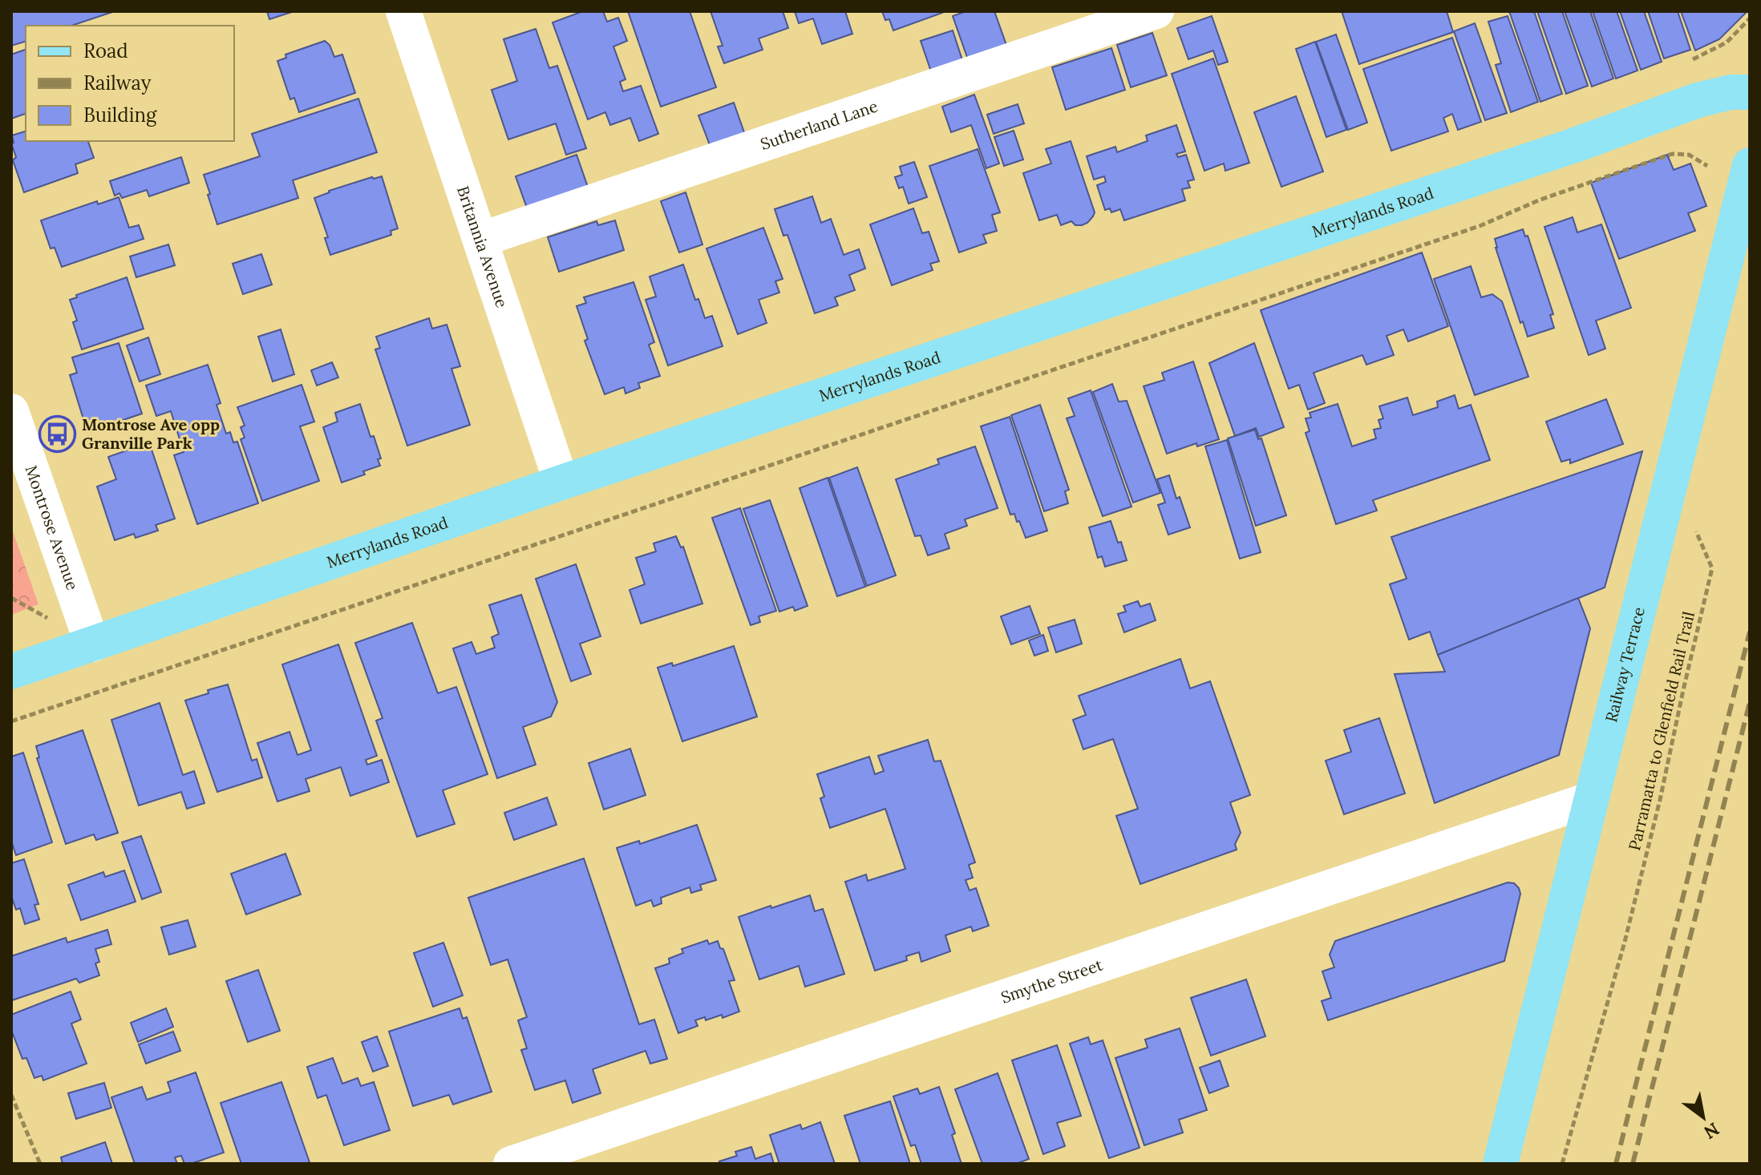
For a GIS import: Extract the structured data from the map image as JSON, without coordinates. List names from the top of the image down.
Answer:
{
  "streets": {
    "main road": ["Merrylands Road", "Railway Terrace"],
    "street": [
      "Sutherland Lane",
      "Britannia Avenue",
      "Montrose Avenue",
      "Smythe Street"
    ],
    "path": ["Parramatta to Glenfield Rail Trail"]
  },
  "crossings": [
    ["Sutherland Lane", "Britannia Avenue"],
    ["Merrylands Road", "Britannia Avenue"],
    ["Merrylands Road", "Montrose Avenue"],
    ["Railway Terrace", "Smythe Street"]
  ],
  "places": {
    "bus stop": ["Montrose Ave opp Granville Park"]
  },
  "legend": ["Road", "Railway", "Building"],
  "north": "bottom right"
}
